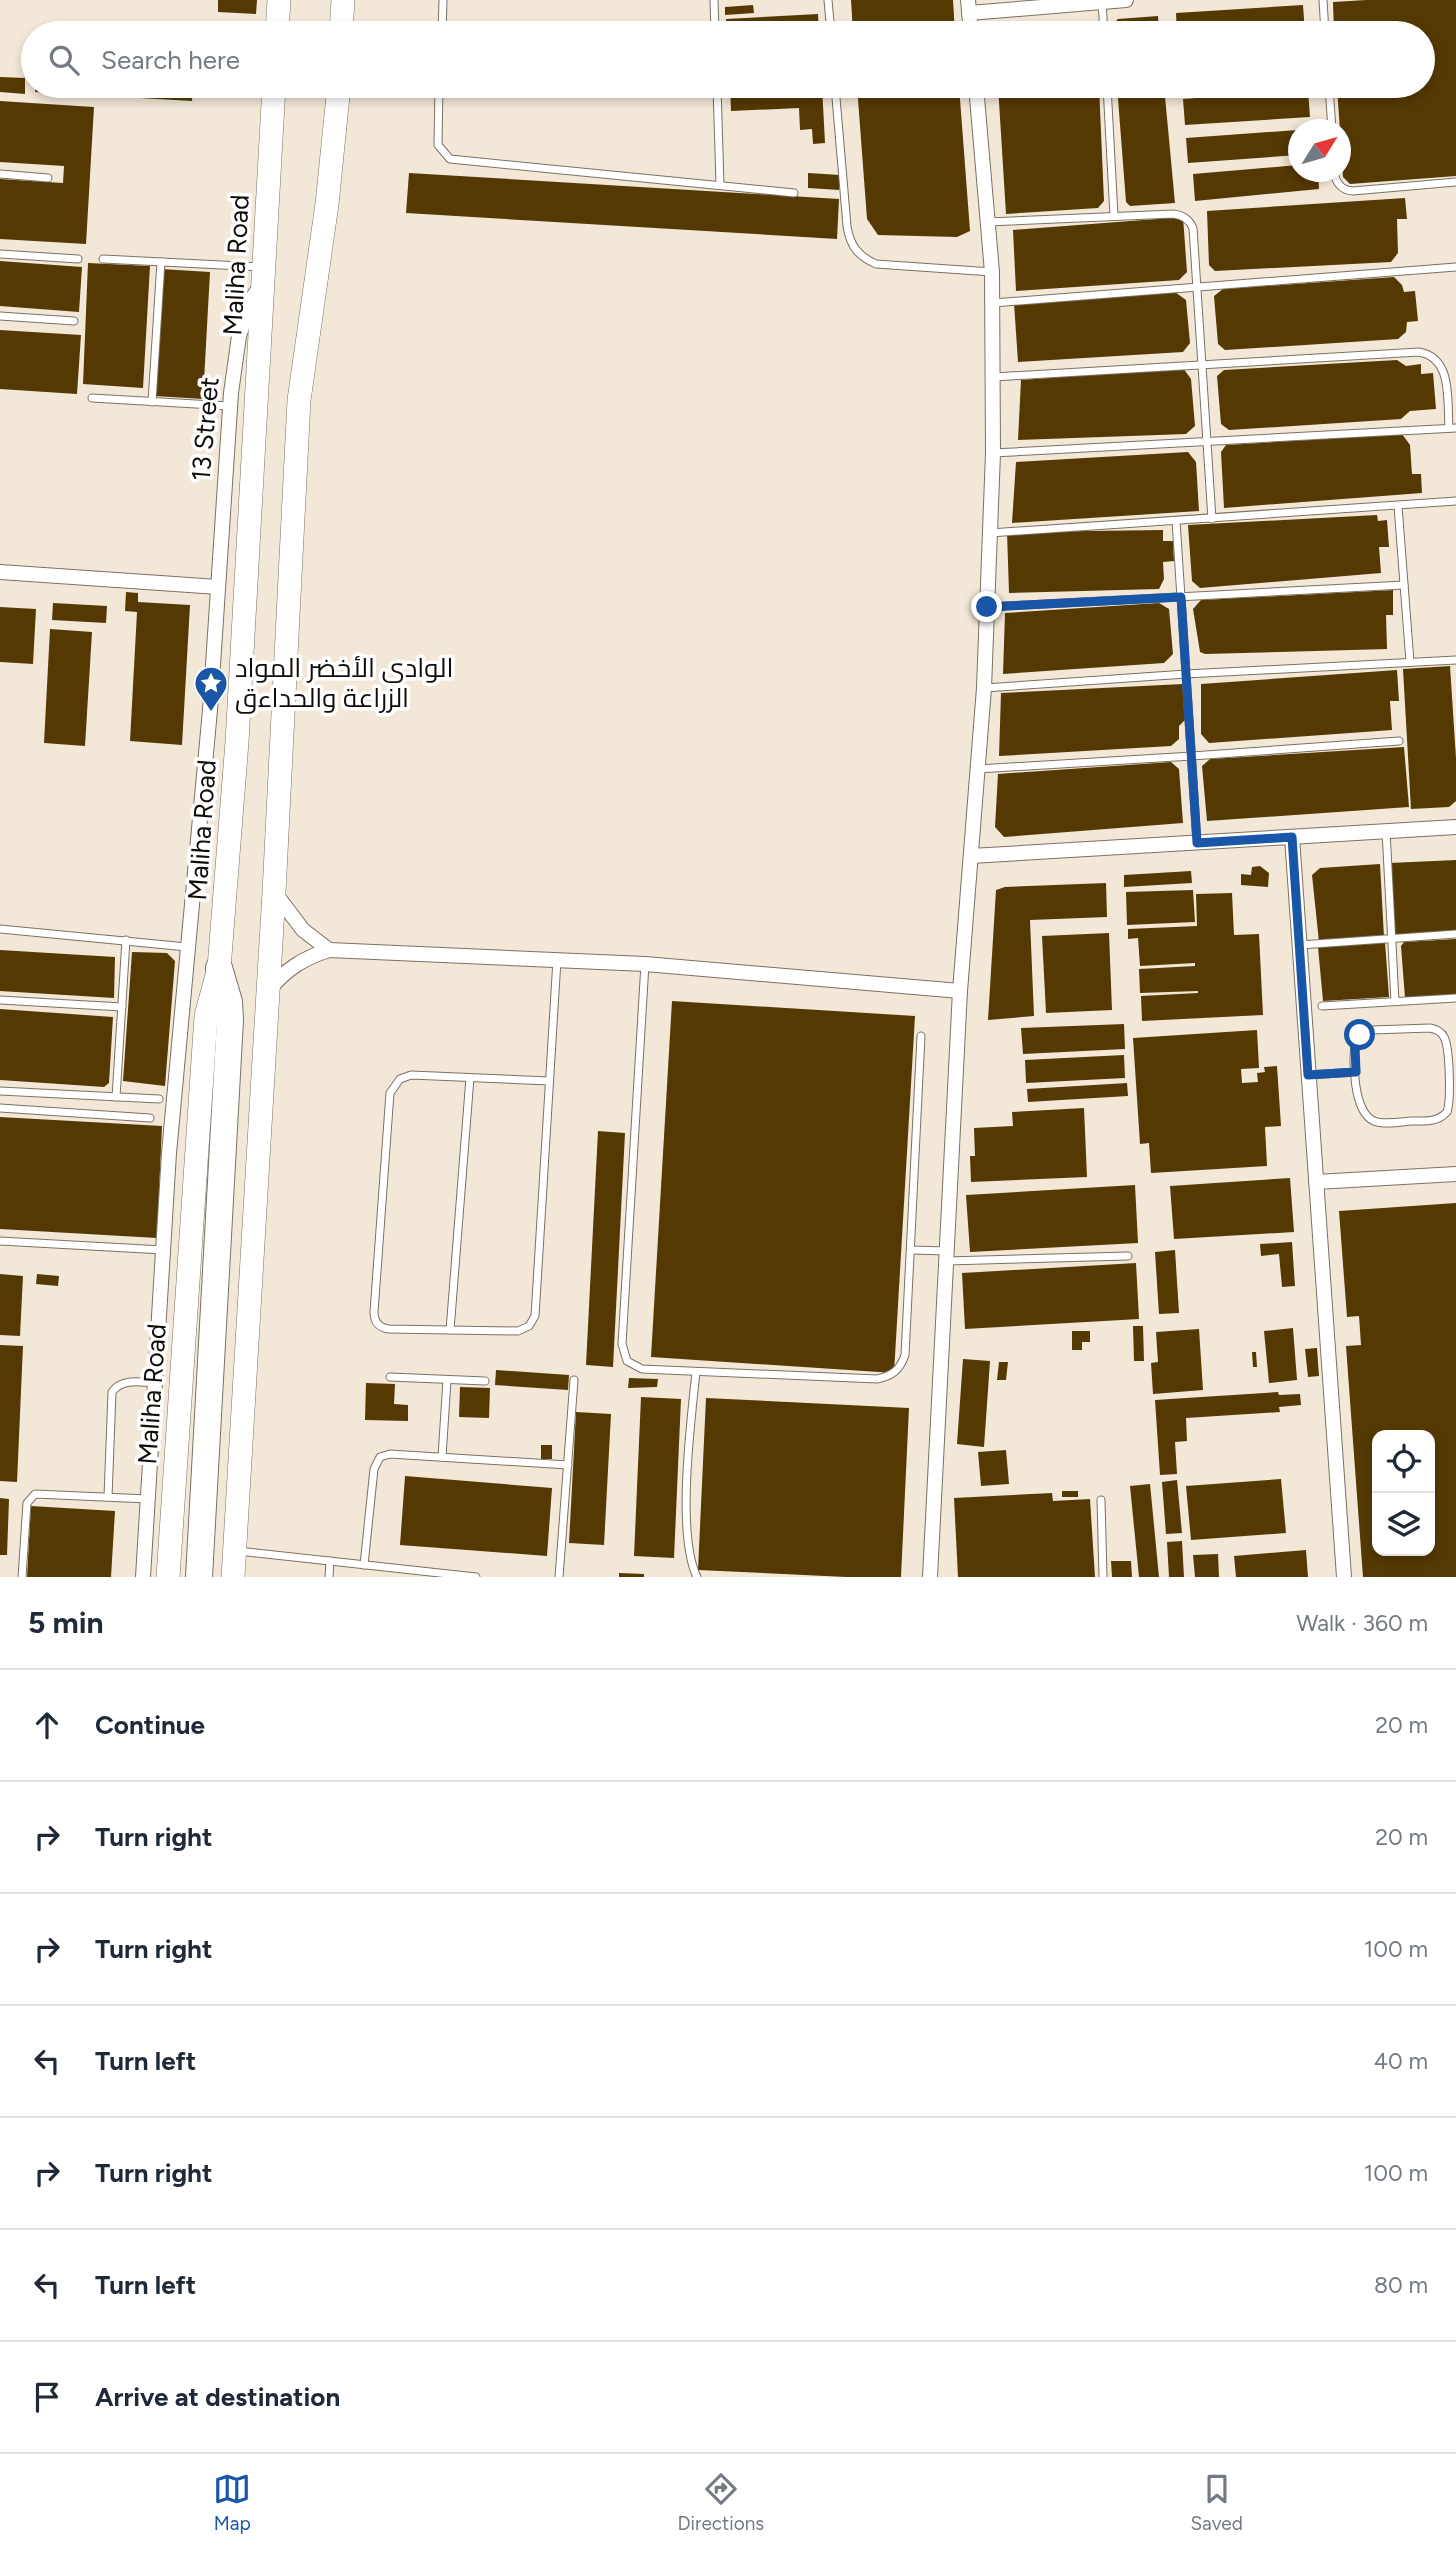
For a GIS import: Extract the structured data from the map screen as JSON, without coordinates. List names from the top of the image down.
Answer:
{
  "streets": {
    "main road": ["Maliha Road"],
    "street": ["13 Street"]
  },
  "crossings": [
    ["Maliha Road", "13 Street"]
  ],
  "places": {
    "place": ["الوادى الأخضر المواد الزراعة والحداءق"]
  },
  "north": "top right",
  "page": {
    "search": "Search here",
    "heading": ["5 min", "Walk · 360 m"],
    "list": [
      ["Continue", "20 m"],
      ["Turn right", "20 m"],
      ["Turn right", "100 m"],
      ["Turn left", "40 m"],
      ["Turn right", "100 m"],
      ["Turn left", "80 m"],
      "Arrive at destination"
    ],
    "nav": ["Map", "Directions", "Saved"]
  }
}
